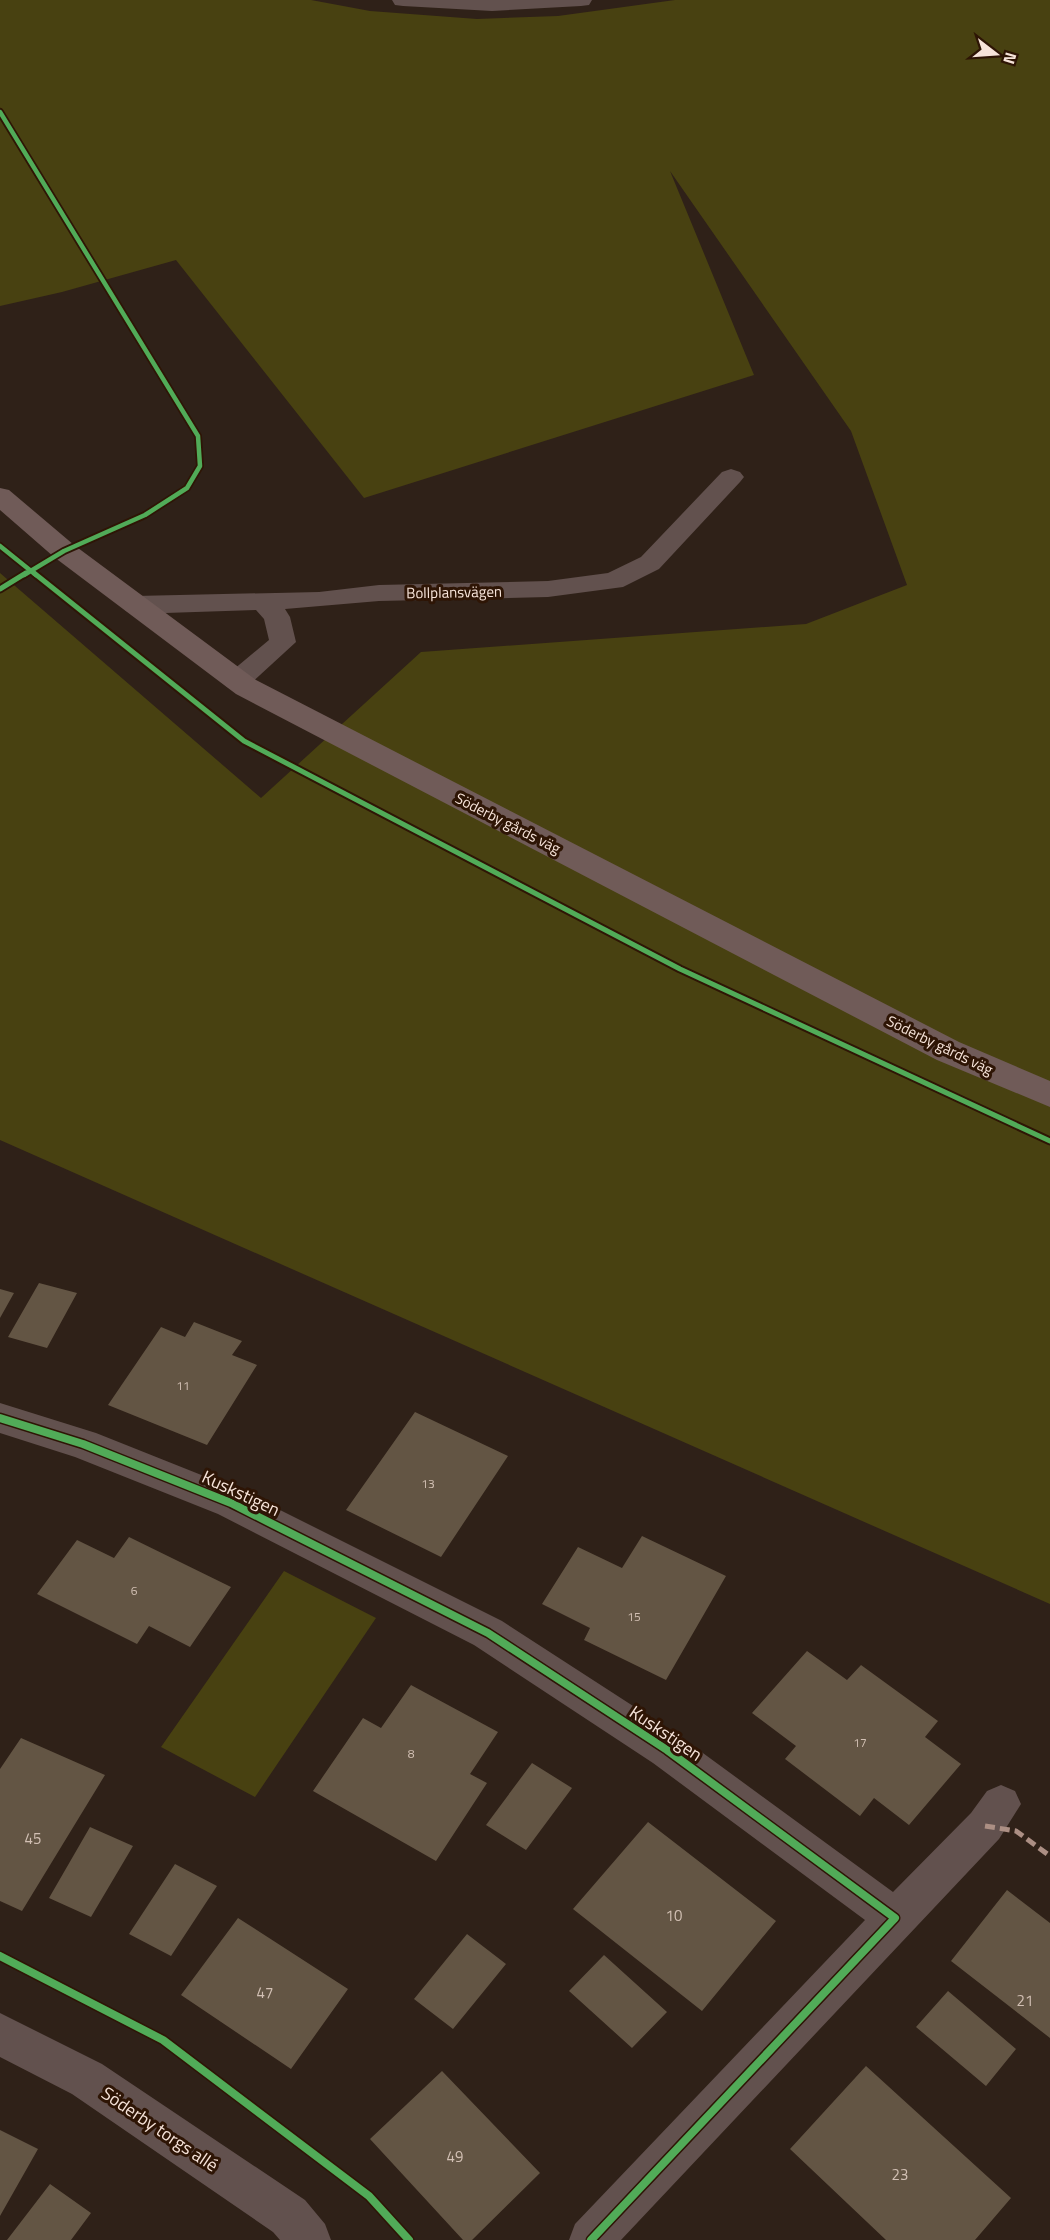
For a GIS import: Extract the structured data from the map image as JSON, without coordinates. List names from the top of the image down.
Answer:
{
  "streets": {
    "main road": ["Söderby gårds väg"],
    "street": ["Kuskstigen", "Söderby torgs allé"],
    "lane": ["Bollplansvägen"]
  },
  "crossings": [
    ["Bollplansvägen", "Söderby gårds väg"]
  ],
  "house_numbers": [
    "11",
    "13",
    "6",
    "15",
    "17",
    "8",
    "45",
    "10",
    "47",
    "21",
    "49",
    "23"
  ],
  "north": "right"
}
